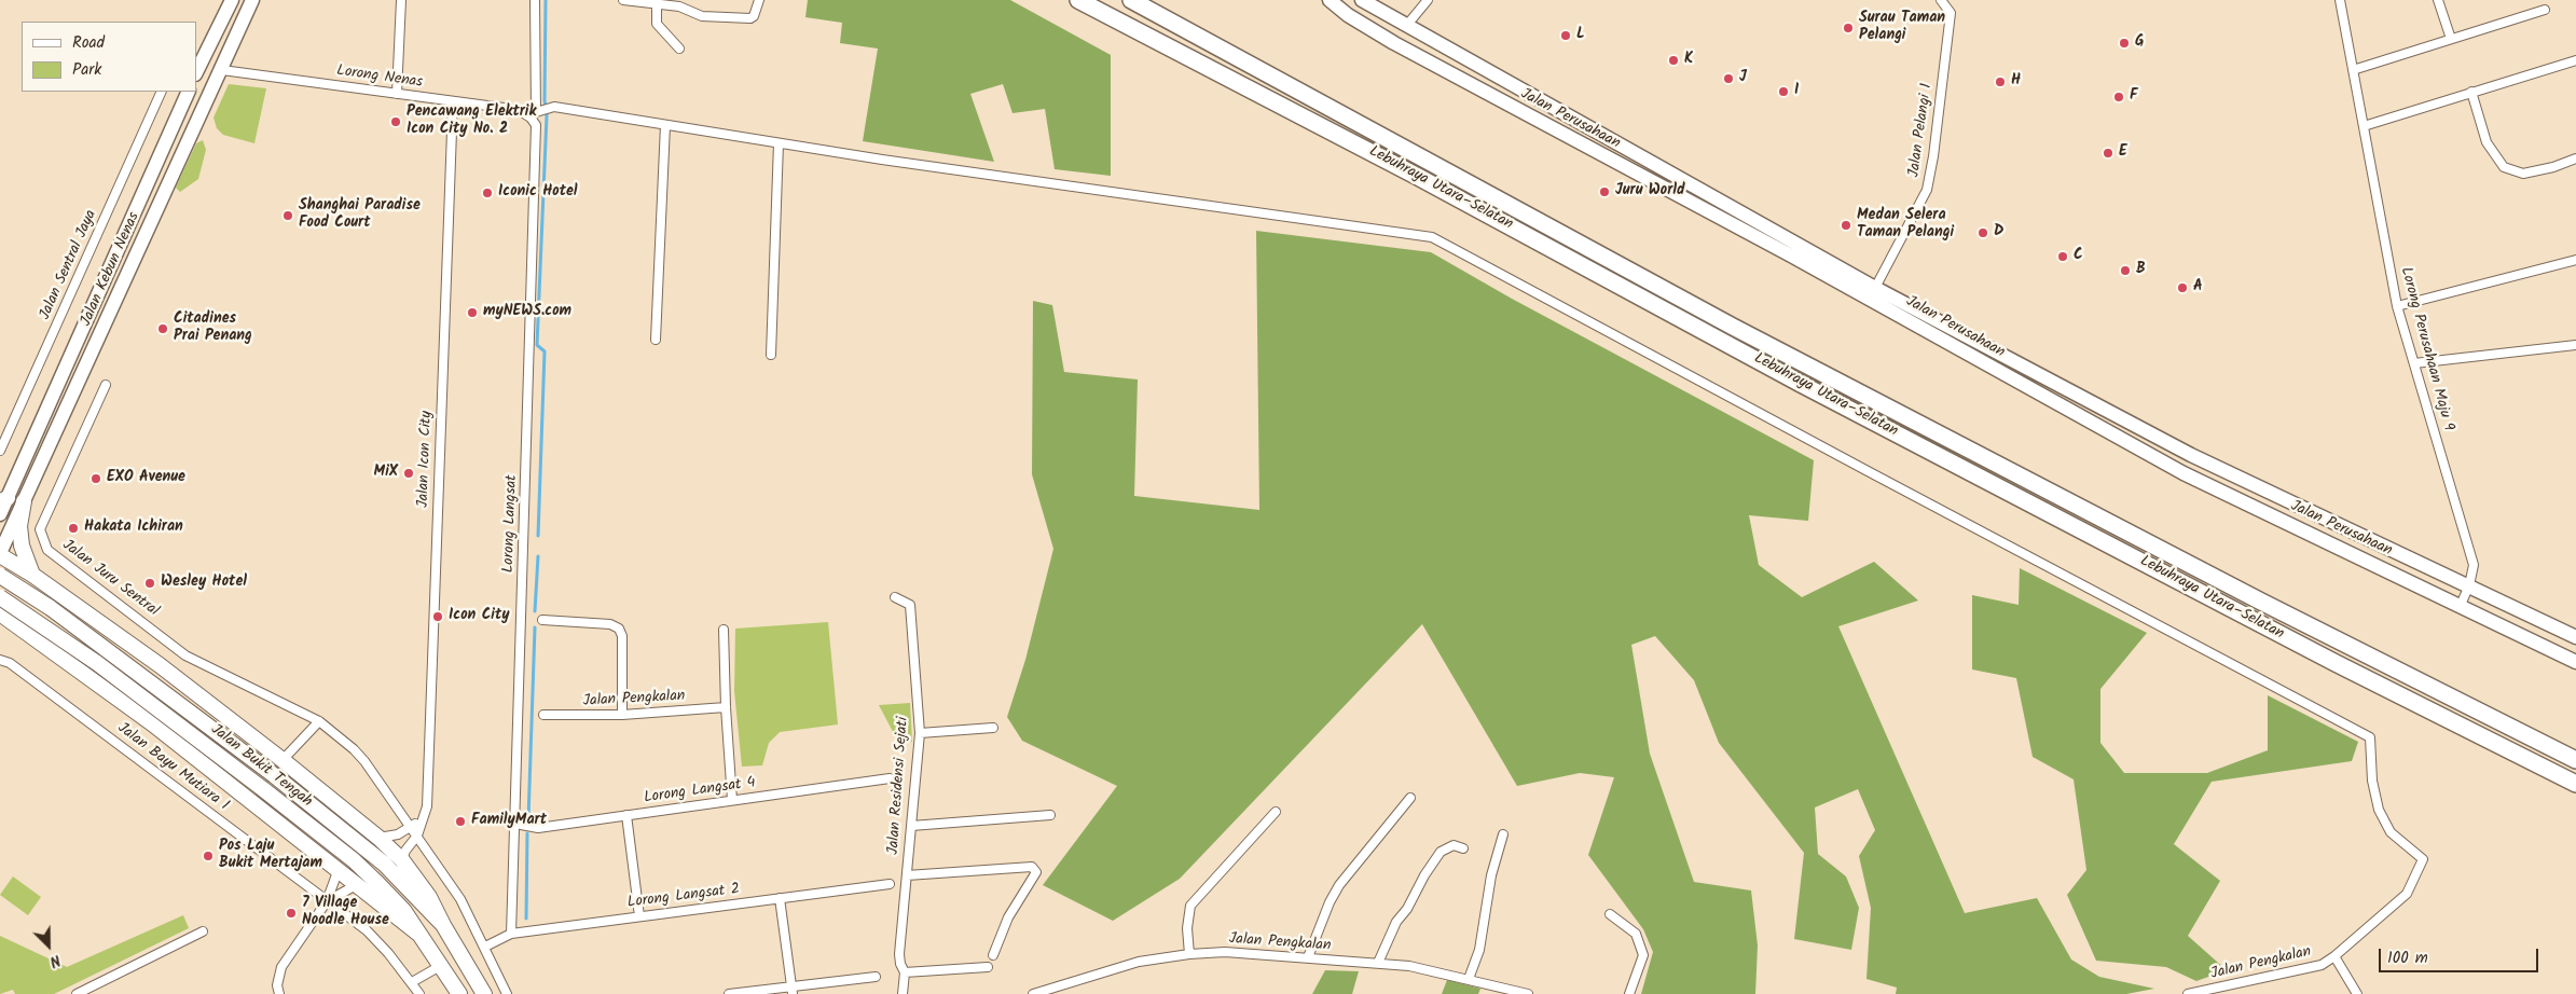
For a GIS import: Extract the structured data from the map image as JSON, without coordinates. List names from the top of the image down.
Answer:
{
  "streets": {
    "highway": ["Lebuhraya Utara–Selatan", "Jalan Bukit Tengah"],
    "main road": ["Jalan Perusahaan", "Jalan Kebun Nenas"],
    "street": [
      "Lorong Nenas",
      "Jalan Pelangi 1",
      "Jalan Sentral Jaya",
      "Lorong Perusahaan Maju 9",
      "Jalan Icon City",
      "Lorong Langsat",
      "Jalan Juru Sentral",
      "Jalan Pengkalan",
      "Jalan Bayu Mutiara 1",
      "Jalan Residensi Sejati",
      "Lorong Langsat 4",
      "Lorong Langsat 2"
    ]
  },
  "crossings": [
    ["Lorong Nenas", "Jalan Kebun Nenas"],
    ["Lorong Nenas", "Jalan Icon City"],
    ["Lorong Nenas", "Lorong Langsat"],
    ["Jalan Perusahaan", "Jalan Pelangi 1"],
    ["Jalan Perusahaan", "Lorong Perusahaan Maju 9"],
    ["Jalan Icon City", "Jalan Juru Sentral"],
    ["Lorong Langsat", "Lorong Langsat 4"],
    ["Lorong Langsat", "Lorong Langsat 2"],
    ["Jalan Juru Sentral", "Lorong Langsat 2"]
  ],
  "places": [
    "Surau Taman Pelangi",
    "L",
    "G",
    "K",
    "J",
    "H",
    "I",
    "F",
    "Pencawang Elektrik Icon City No. 2",
    "E",
    "Juru World",
    "Iconic Hotel",
    "Shanghai Paradise Food Court",
    "Medan Selera Taman Pelangi",
    "D",
    "C",
    "B",
    "A",
    "myNEWS.com",
    "Citadines Prai Penang",
    "MiX",
    "EXO Avenue",
    "Hakata Ichiran",
    "Wesley Hotel",
    "Icon City",
    "FamilyMart",
    "Pos Laju Bukit Mertajam",
    "7 Village Noodle House"
  ],
  "legend": ["Road", "Park"],
  "scale_bar": "100 m",
  "north": "bottom right"
}
